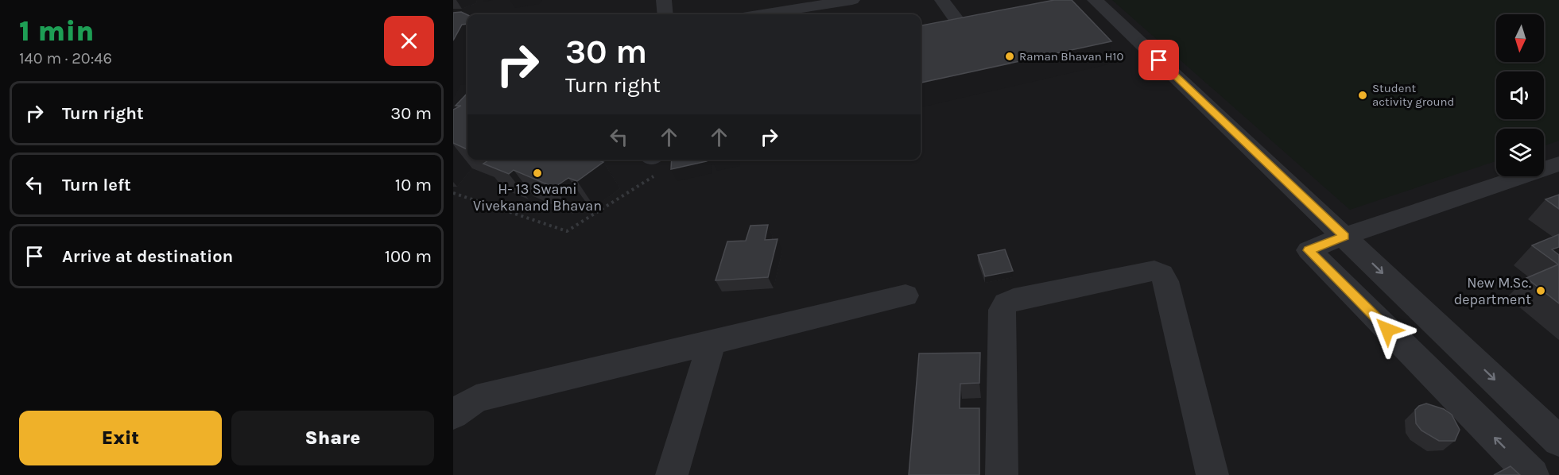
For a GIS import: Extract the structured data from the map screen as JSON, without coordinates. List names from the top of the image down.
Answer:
{
  "places": [
    "Raman Bhavan H10",
    "Student activity ground",
    "H- 13 Swami Vivekanand Bhavan",
    "New M.Sc. department"
  ],
  "north": "bottom",
  "page": {
    "heading": ["1 min", "140 m · 20:46"],
    "turn": ["30 m", "Turn right"],
    "list": [
      {
        "name": "Turn right",
        "value": "30 m"
      },
      {
        "name": "Turn left",
        "value": "10 m"
      },
      {
        "name": "Arrive at destination",
        "value": "100 m"
      }
    ],
    "buttons": ["Exit", "Share"]
  }
}
